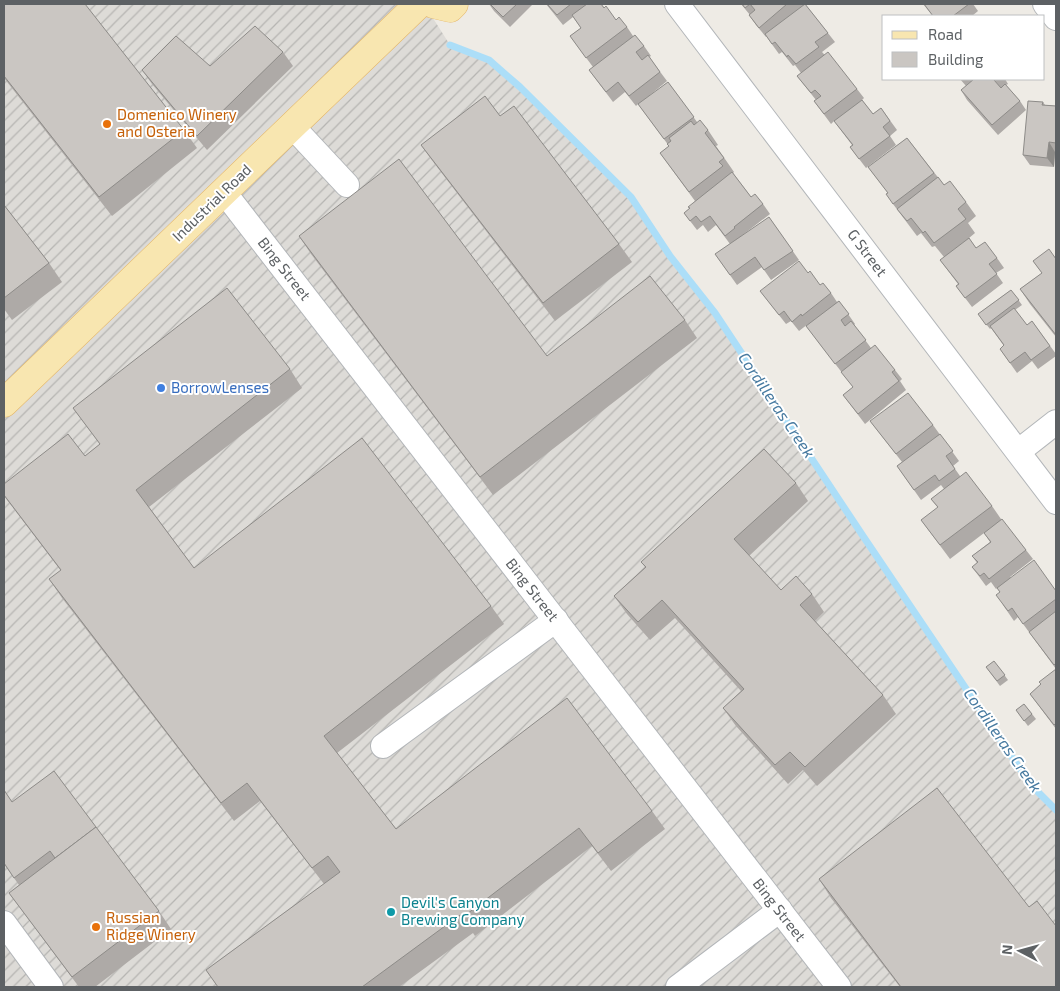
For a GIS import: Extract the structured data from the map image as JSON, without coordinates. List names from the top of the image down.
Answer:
{
  "streets": {
    "main road": ["Industrial Road"],
    "street": ["G Street", "Bing Street"]
  },
  "crossings": [
    ["Industrial Road", "Bing Street"]
  ],
  "water": ["Cordilleras Creek"],
  "places": [
    "Domenico Winery and Osteria",
    "BorrowLenses",
    "Devil's Canyon Brewing Company",
    "Russian Ridge Winery"
  ],
  "legend": ["Road", "Building"],
  "north": "left"
}
